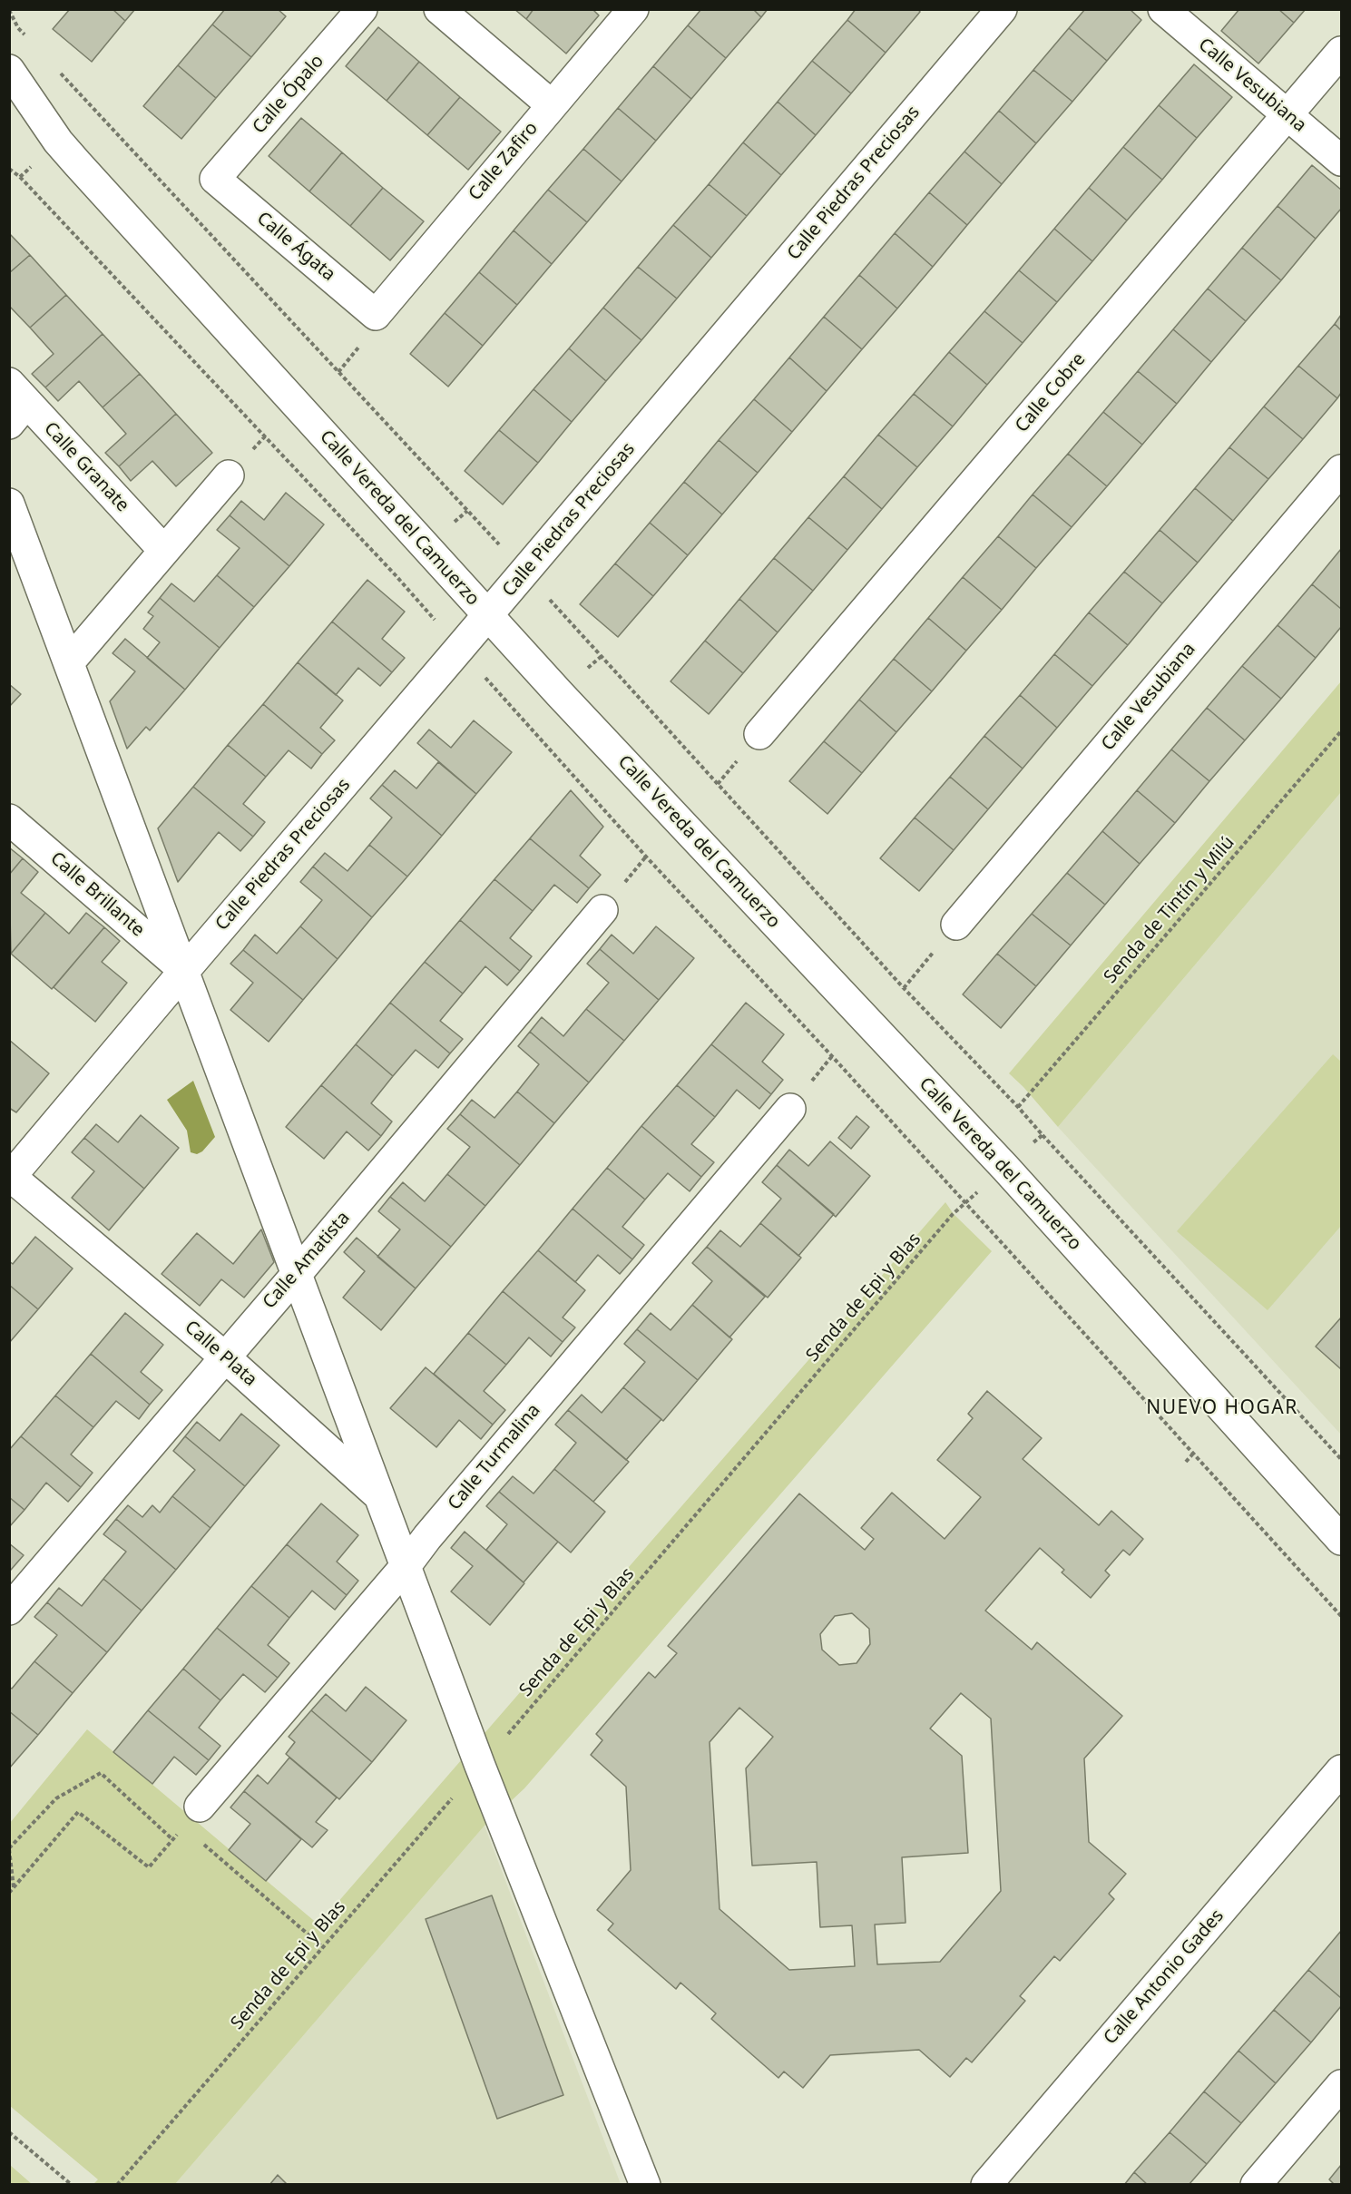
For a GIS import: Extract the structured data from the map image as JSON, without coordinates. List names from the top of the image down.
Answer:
{
  "streets": {
    "street": [
      "Calle Vesubiana",
      "Calle Ópalo",
      "Calle Zafiro",
      "Calle Piedras Preciosas",
      "Calle Ágata",
      "Calle Cobre",
      "Calle Granate",
      "Calle Vereda del Camuerzo",
      "Calle Brillante",
      "Calle Amatista",
      "Calle Plata",
      "Calle Turmalina",
      "Calle Antonio Gades"
    ],
    "path": ["Senda de Tintín y Milú", "Senda de Epi y Blas"]
  },
  "crossings": [
    ["Calle Vesubiana", "Calle Cobre"],
    ["Calle Ópalo", "Calle Ágata"],
    ["Calle Zafiro", "Calle Ágata"],
    ["Calle Piedras Preciosas", "Calle Vereda del Camuerzo"],
    ["Calle Piedras Preciosas", "Calle Brillante"],
    ["Calle Piedras Preciosas", "Calle Plata"],
    ["Calle Vereda del Camuerzo", "Senda de Epi y Blas"],
    ["Senda de Tintín y Milú", "Senda de Epi y Blas"],
    ["Calle Amatista", "Calle Plata"],
    ["Calle Plata", "Calle Turmalina"]
  ],
  "districts": ["NUEVO HOGAR"]
}
